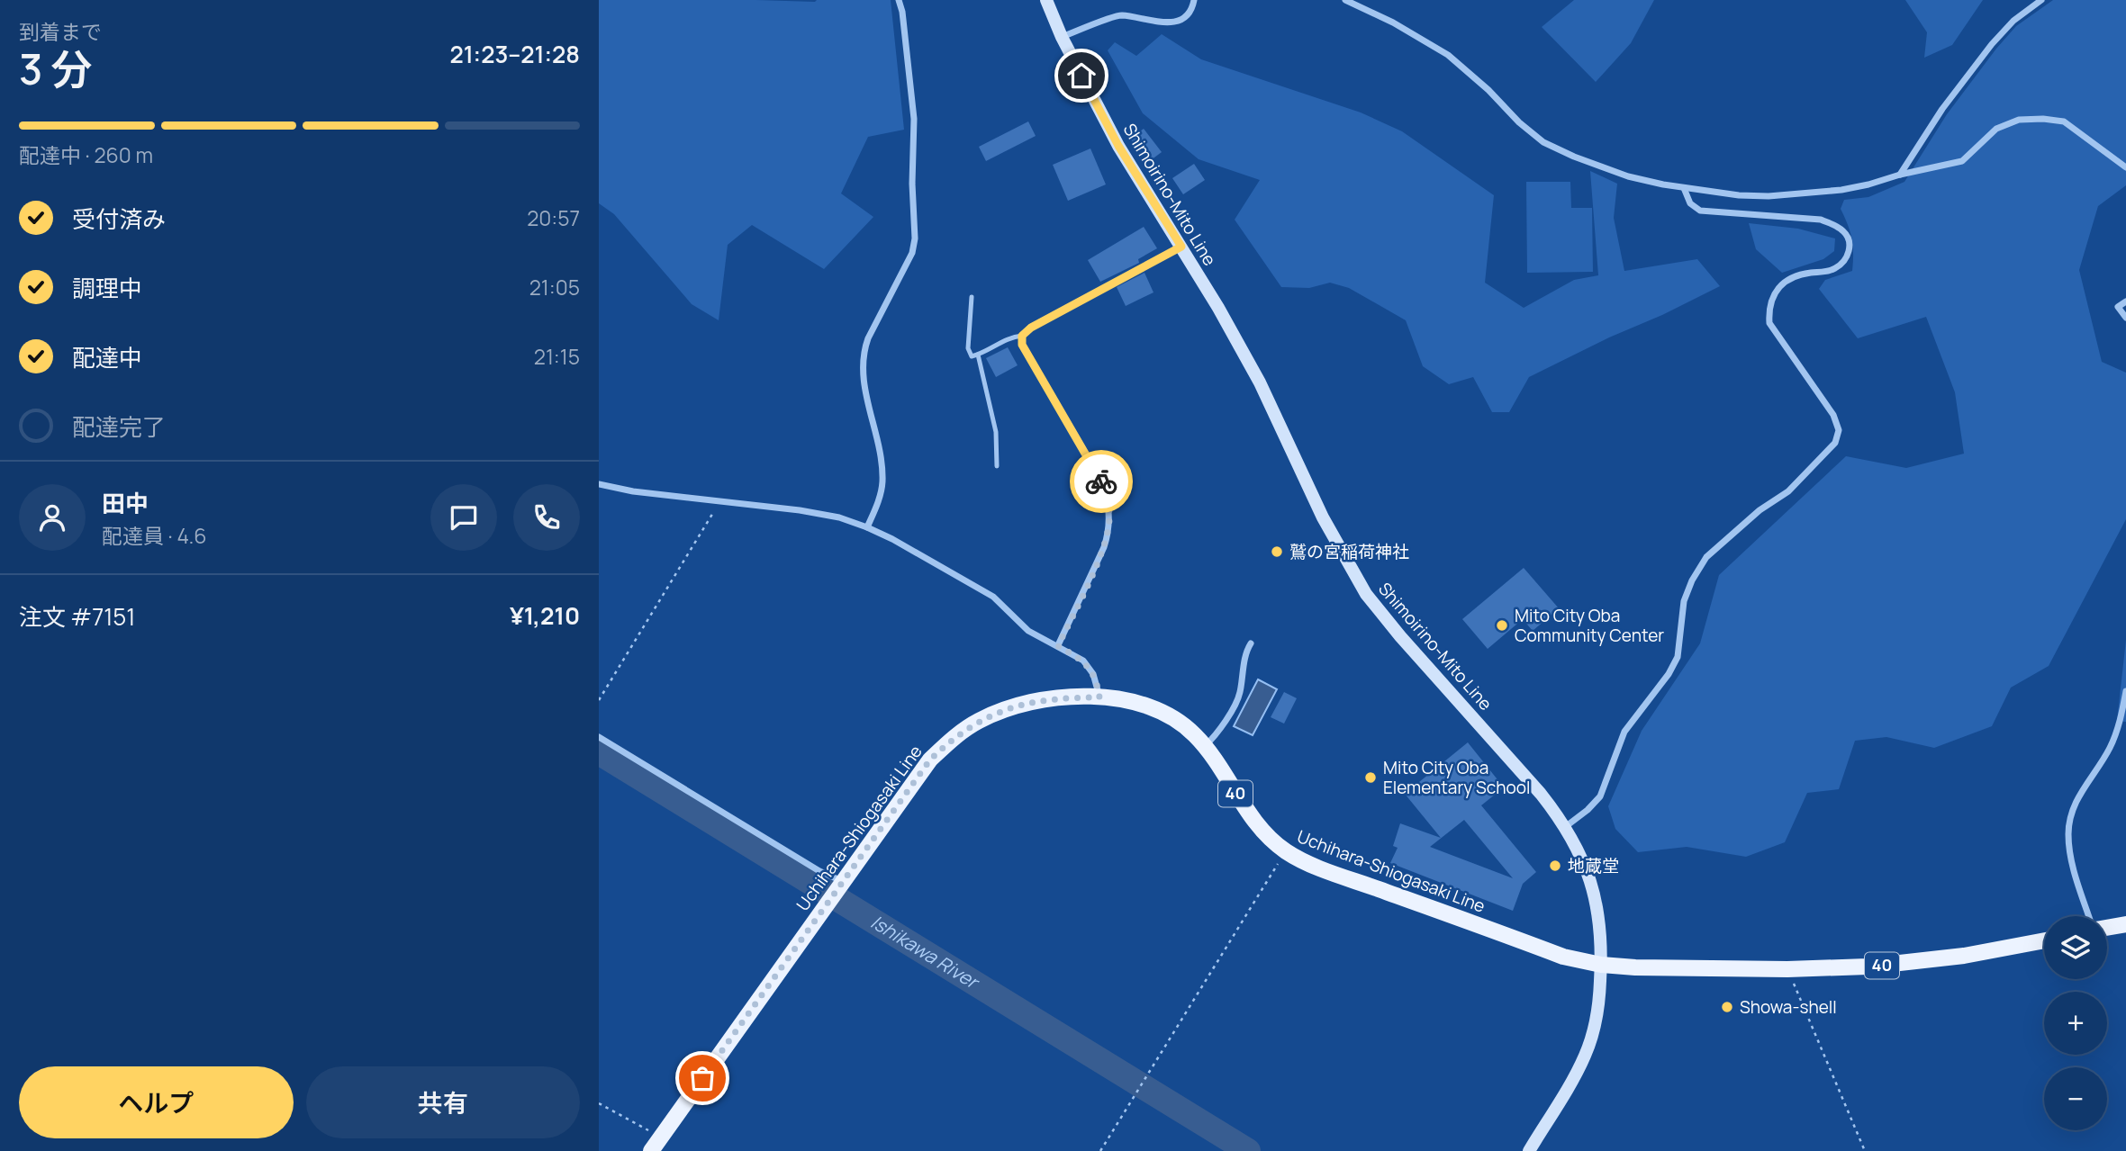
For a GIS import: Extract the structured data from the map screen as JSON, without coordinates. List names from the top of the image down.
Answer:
{
  "streets": {
    "main road": ["Shimoirino-Mito Line", "40", "Uchihara-Shiogasaki Line"]
  },
  "crossings": [
    ["Shimoirino-Mito Line", "Uchihara-Shiogasaki Line"]
  ],
  "water": ["Ishikawa River"],
  "places": [
    "鷲の宮稲荷神社",
    "Mito City Oba Community Center",
    "Mito City Oba Elementary School",
    "地蔵堂",
    "Showa-shell"
  ],
  "page": {
    "heading": ["3 分", "到着まで", "21:23–21:28"],
    "panel": [
      "田中",
      "配達員 · 4.6",
      "注文 #7151",
      "¥1,210"
    ],
    "bar": "配達中 · 260 m",
    "list": [
      ["受付済み", "20:57"],
      ["調理中", "21:05"],
      ["配達中", "21:15"],
      "配達完了"
    ],
    "map_buttons": ["+", "−"],
    "buttons": ["ヘルプ", "共有"]
  }
}
